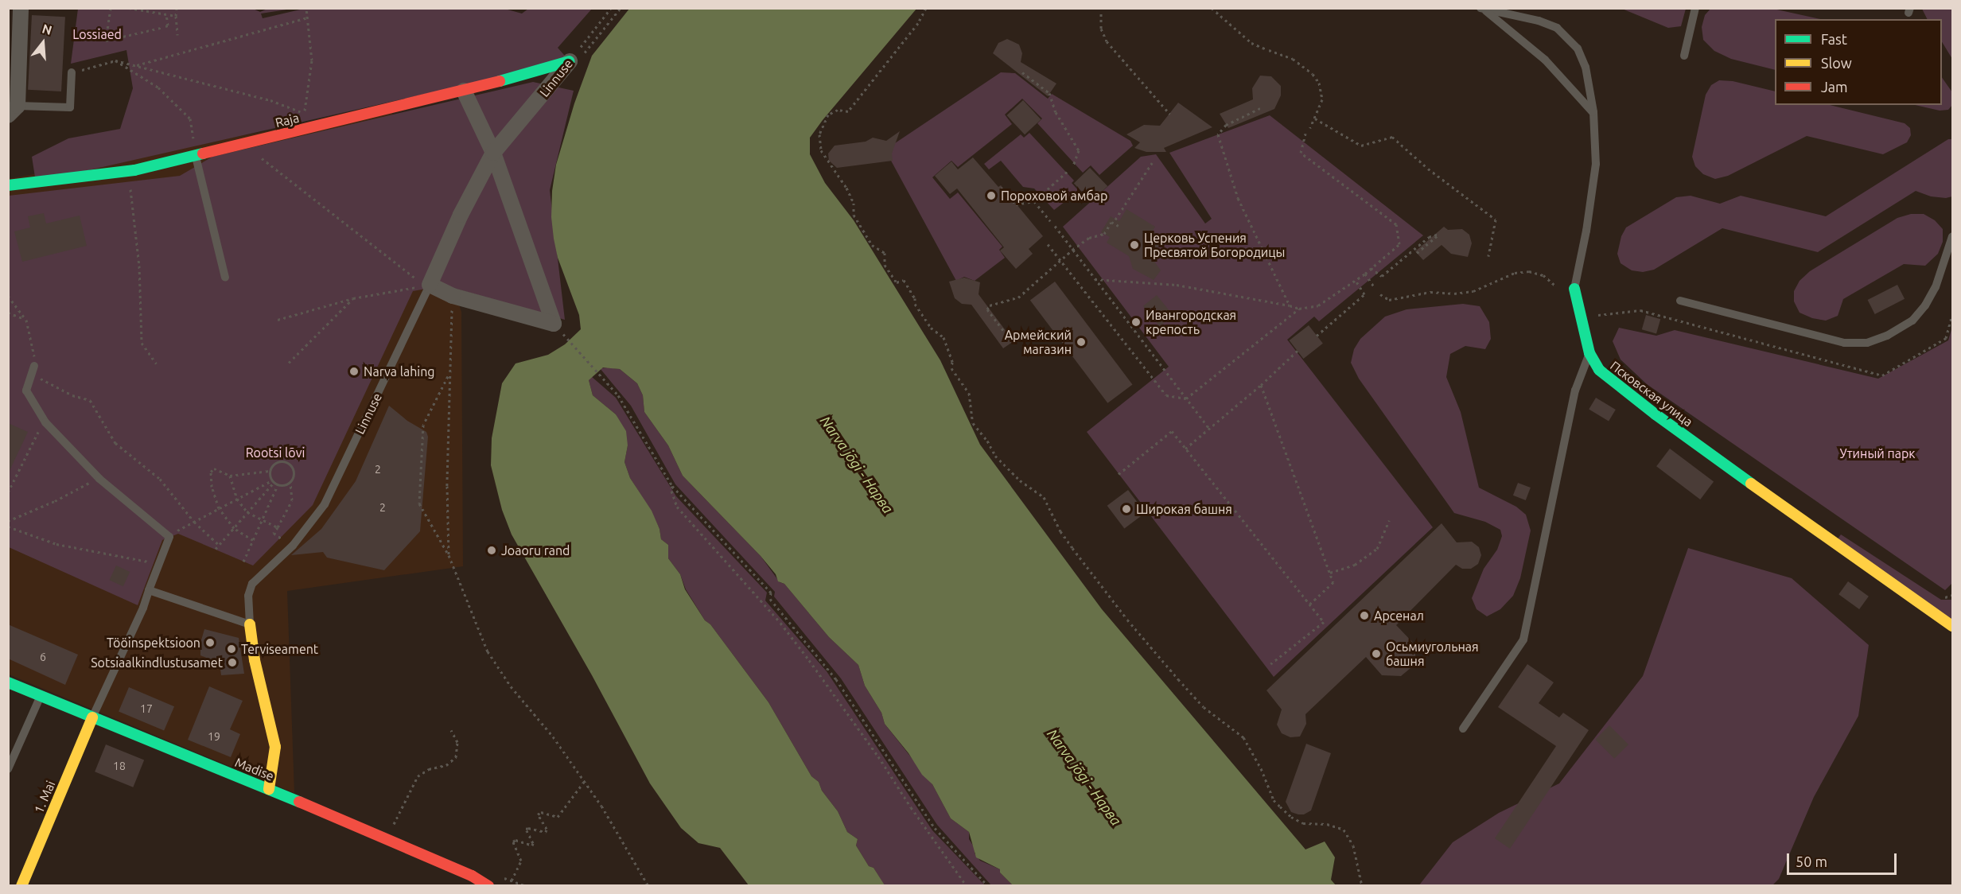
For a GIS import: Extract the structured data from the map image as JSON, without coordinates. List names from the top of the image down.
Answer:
{
  "streets": {
    "street": [
      "Linnuse",
      "Raja",
      "Псковская улица",
      "Madise",
      "1. Mai"
    ]
  },
  "crossings": [
    ["Linnuse", "Raja"],
    ["Linnuse", "Madise"],
    ["Madise", "1. Mai"]
  ],
  "water": ["Narva jõgi - Нарва"],
  "parks": ["Lossiaed", "Rootsi lõvi", "Утиный парк"],
  "places": [
    "Пороховой амбар",
    "Церковь Успения Пресвятой Богородицы",
    "Ивангородская крепость",
    "Армейский магазин",
    "Narva lahing",
    "Широкая башня",
    "Joaoru rand",
    "Арсенал",
    "Tööinspektsioon",
    "Terviseament",
    "Осьмиугольная башня",
    "Sotsiaalkindlustusamet"
  ],
  "house_numbers": [
    "2",
    "2",
    "6",
    "17",
    "19",
    "18"
  ],
  "legend": ["Fast", "Slow", "Jam"],
  "scale_bar": "50 m",
  "north": "top"
}
